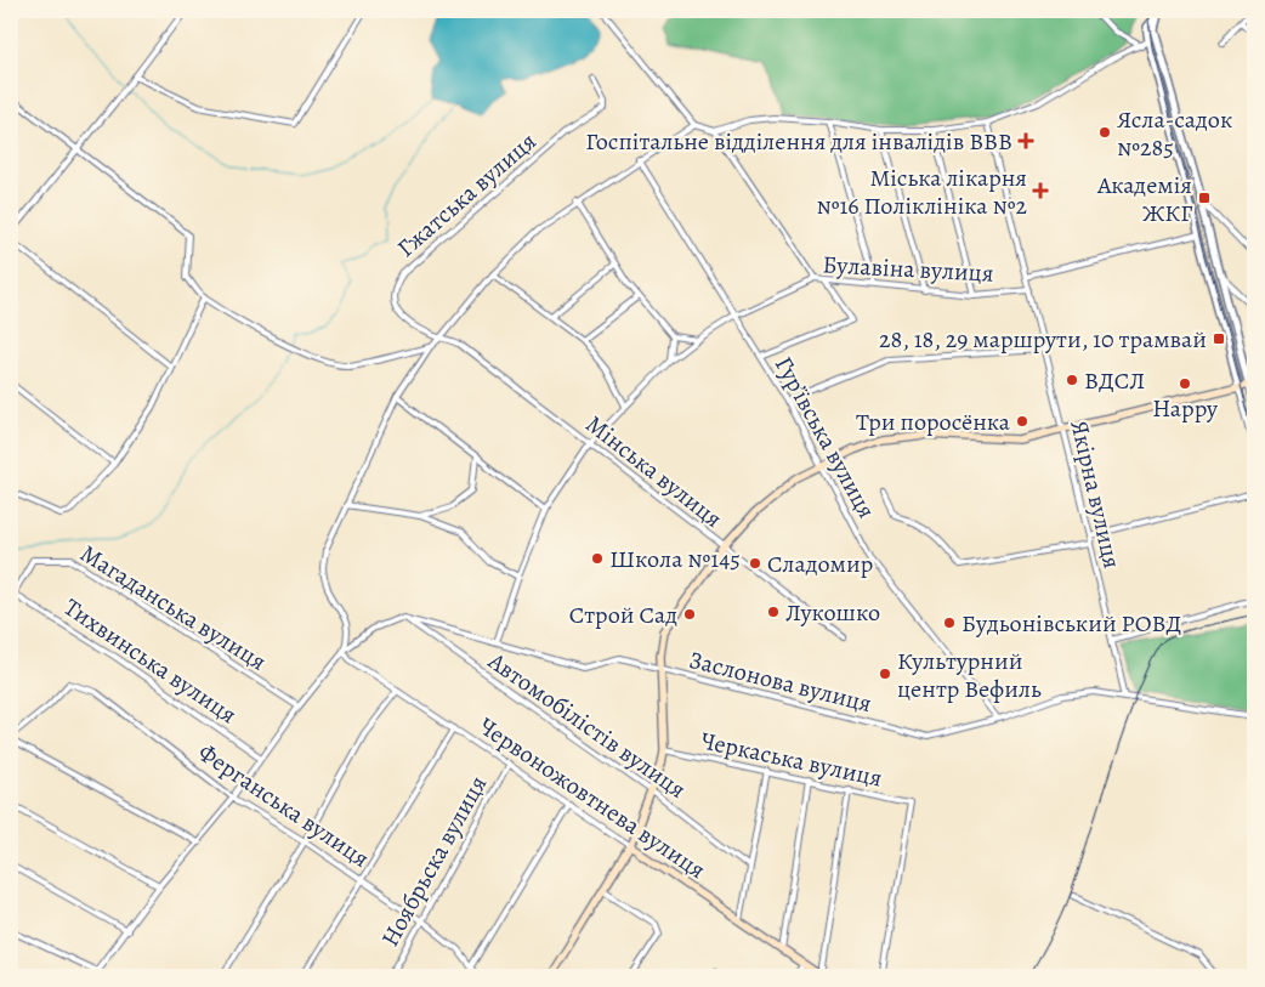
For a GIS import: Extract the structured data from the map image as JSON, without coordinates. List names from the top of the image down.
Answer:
{
  "streets": {
    "main road": ["Червоножовтнева вулиця"],
    "street": [
      "Гжатська вулиця",
      "Булавіна вулиця",
      "Гур’ївська вулиця",
      "Мінська вулиця",
      "Якірна вулиця",
      "Магаданська вулиця",
      "Тихвинська вулиця",
      "Заслонова вулиця",
      "Автомобілістів вулиця",
      "Черкаська вулиця",
      "Ферганська вулиця",
      "Ноябрьска вулиця"
    ]
  },
  "crossings": [
    ["Гжатська вулиця", "Мінська вулиця"],
    ["Булавіна вулиця", "Гур’ївська вулиця"],
    ["Булавіна вулиця", "Мінська вулиця"],
    ["Булавіна вулиця", "Якірна вулиця"],
    ["Булавіна вулиця", "Заслонова вулиця"],
    ["Гур’ївська вулиця", "Заслонова вулиця"],
    ["Якірна вулиця", "Заслонова вулиця"],
    ["Магаданська вулиця", "Тихвинська вулиця"],
    ["Заслонова вулиця", "Автомобілістів вулиця"],
    ["Червоножовтнева вулиця", "Ноябрьска вулиця"],
    ["Ферганська вулиця", "Ноябрьска вулиця"]
  ],
  "places": {
    "other": [
      "Ясла-садок №285",
      "ВДСЛ",
      "Happy",
      "Три поросёнка",
      "Школа №145",
      "Сладомир",
      "Лукошко",
      "Строй Сад",
      "Будьонівський РОВД",
      "Культурний центр Вефиль"
    ],
    "health": ["Госпітальне відділення для інвалідів ВВВ", "Міська лікарня №16 Поліклініка №2"],
    "transit": ["Академія ЖКГ", "28, 18, 29 маршрути, 10 трамвай"]
  }
}
